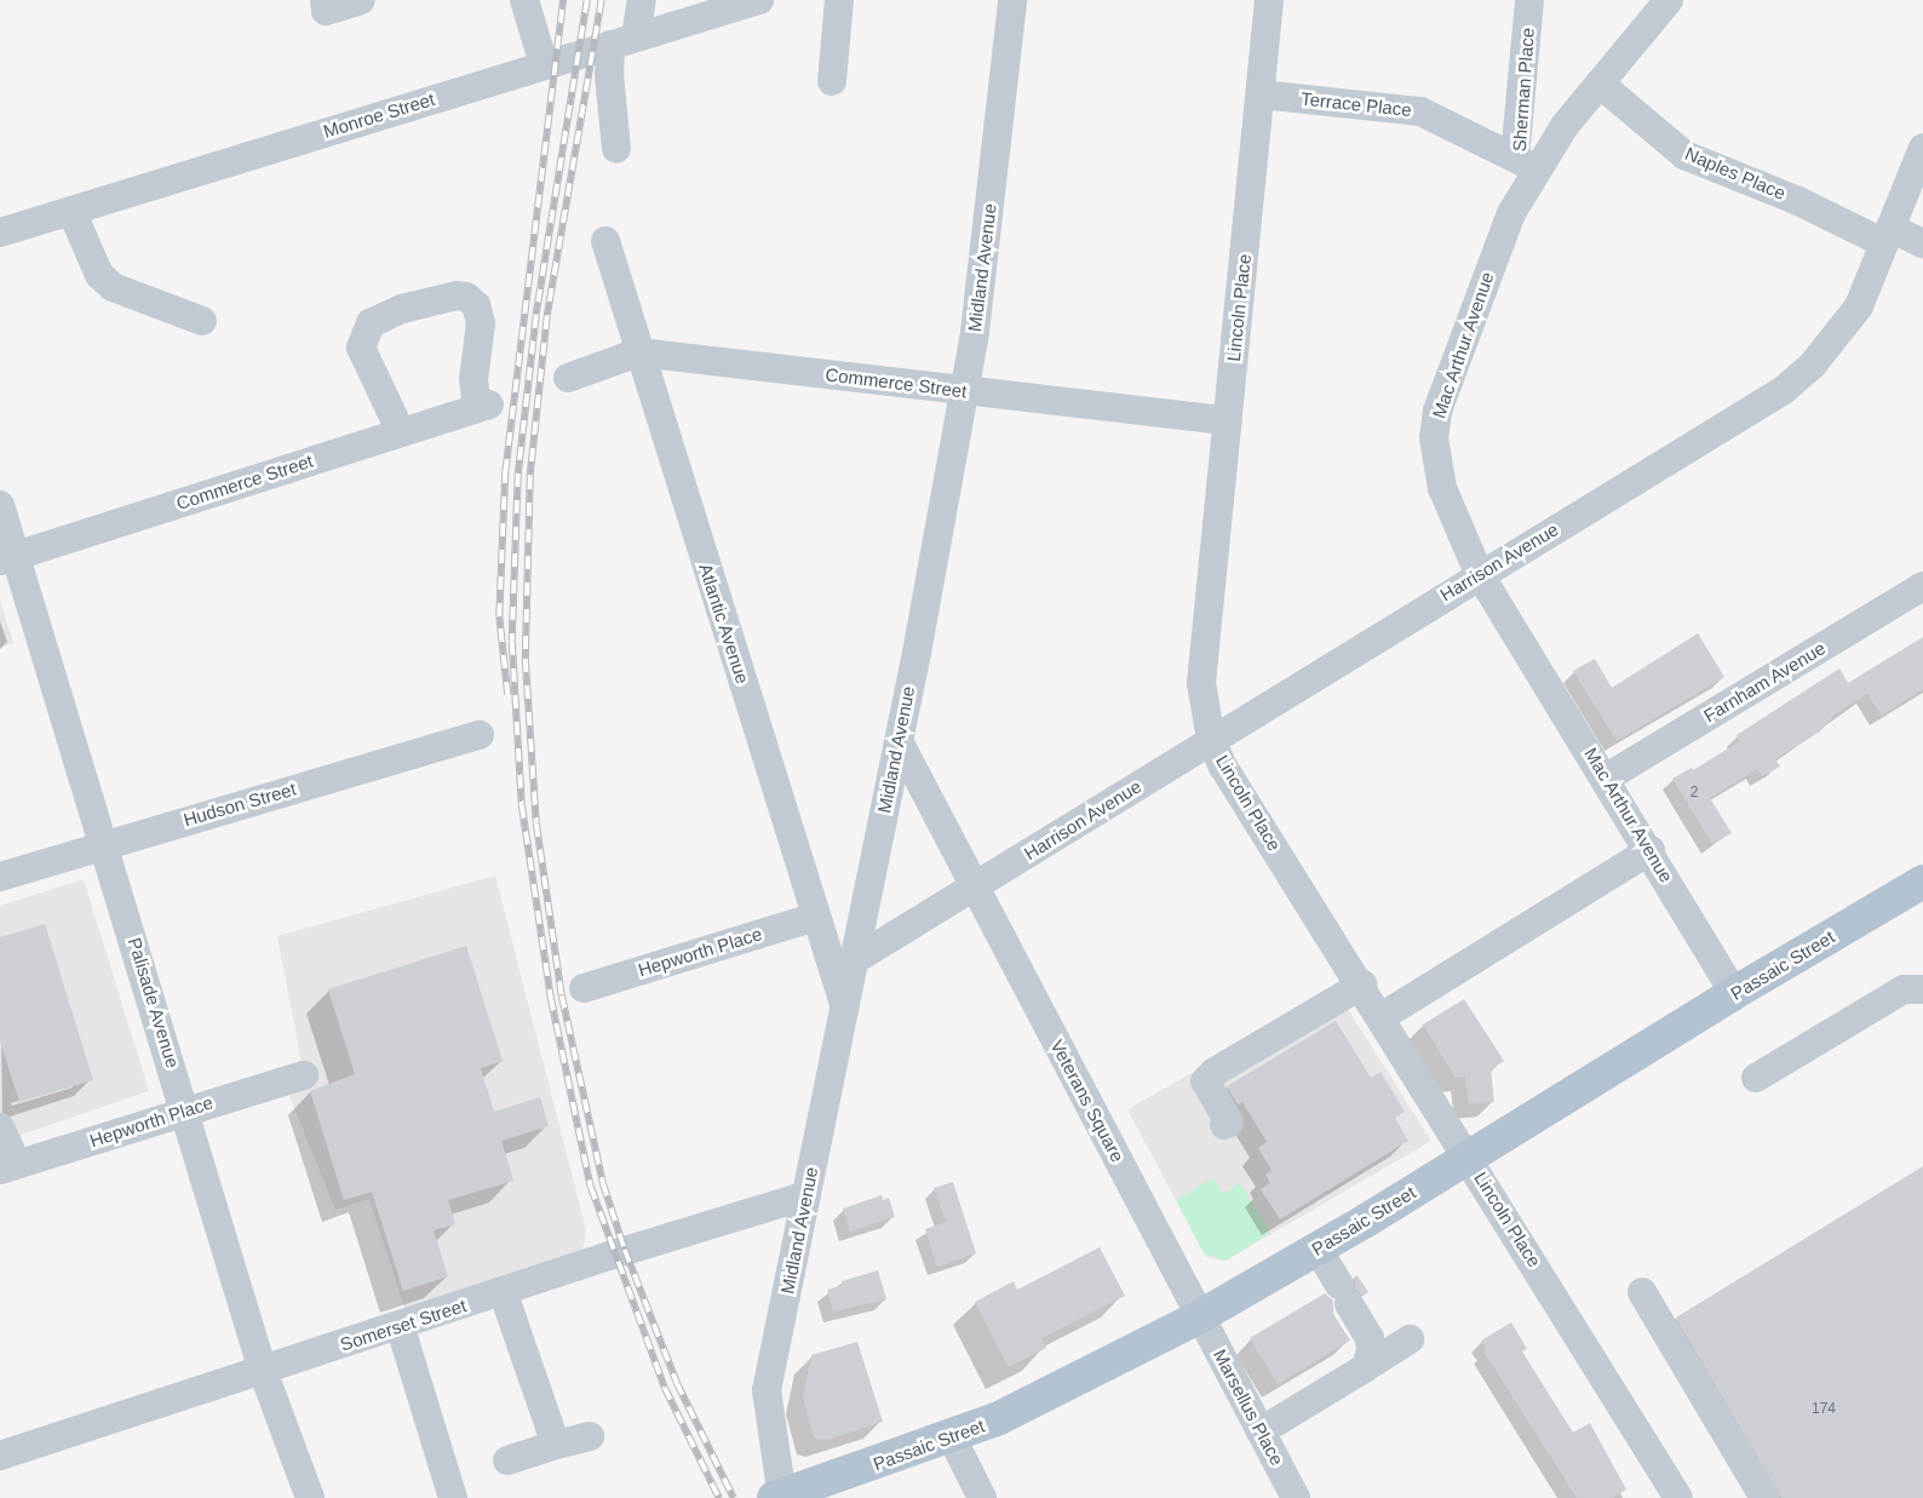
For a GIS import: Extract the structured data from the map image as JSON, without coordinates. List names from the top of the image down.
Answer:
{
  "streets": {
    "main road": ["Passaic Street"],
    "street": [
      "Sherman Place",
      "Terrace Place",
      "Monroe Street",
      "Naples Place",
      "Midland Avenue",
      "Lincoln Place",
      "Mac Arthur Avenue",
      "Commerce Street",
      "Harrison Avenue",
      "Atlantic Avenue",
      "Farnham Avenue",
      "Hudson Street",
      "Hepworth Place",
      "Palisade Avenue",
      "Veterans Square",
      "Somerset Street",
      "Marsellus Place"
    ]
  },
  "crossings": [
    ["Sherman Place", "Terrace Place"],
    ["Sherman Place", "Mac Arthur Avenue"],
    ["Terrace Place", "Lincoln Place"],
    ["Terrace Place", "Mac Arthur Avenue"],
    ["Naples Place", "Mac Arthur Avenue"],
    ["Naples Place", "Harrison Avenue"],
    ["Midland Avenue", "Commerce Street"],
    ["Midland Avenue", "Atlantic Avenue"],
    ["Midland Avenue", "Passaic Street"],
    ["Midland Avenue", "Veterans Square"],
    ["Midland Avenue", "Somerset Street"],
    ["Lincoln Place", "Commerce Street"],
    ["Lincoln Place", "Harrison Avenue"],
    ["Lincoln Place", "Passaic Street"],
    ["Mac Arthur Avenue", "Harrison Avenue"],
    ["Mac Arthur Avenue", "Farnham Avenue"],
    ["Mac Arthur Avenue", "Passaic Street"],
    ["Commerce Street", "Atlantic Avenue"],
    ["Commerce Street", "Palisade Avenue"],
    ["Harrison Avenue", "Veterans Square"],
    ["Atlantic Avenue", "Hepworth Place"],
    ["Hudson Street", "Palisade Avenue"],
    ["Hepworth Place", "Palisade Avenue"],
    ["Passaic Street", "Veterans Square"],
    ["Passaic Street", "Marsellus Place"],
    ["Palisade Avenue", "Somerset Street"],
    ["Veterans Square", "Marsellus Place"]
  ],
  "house_numbers": ["2", "174"]
}
